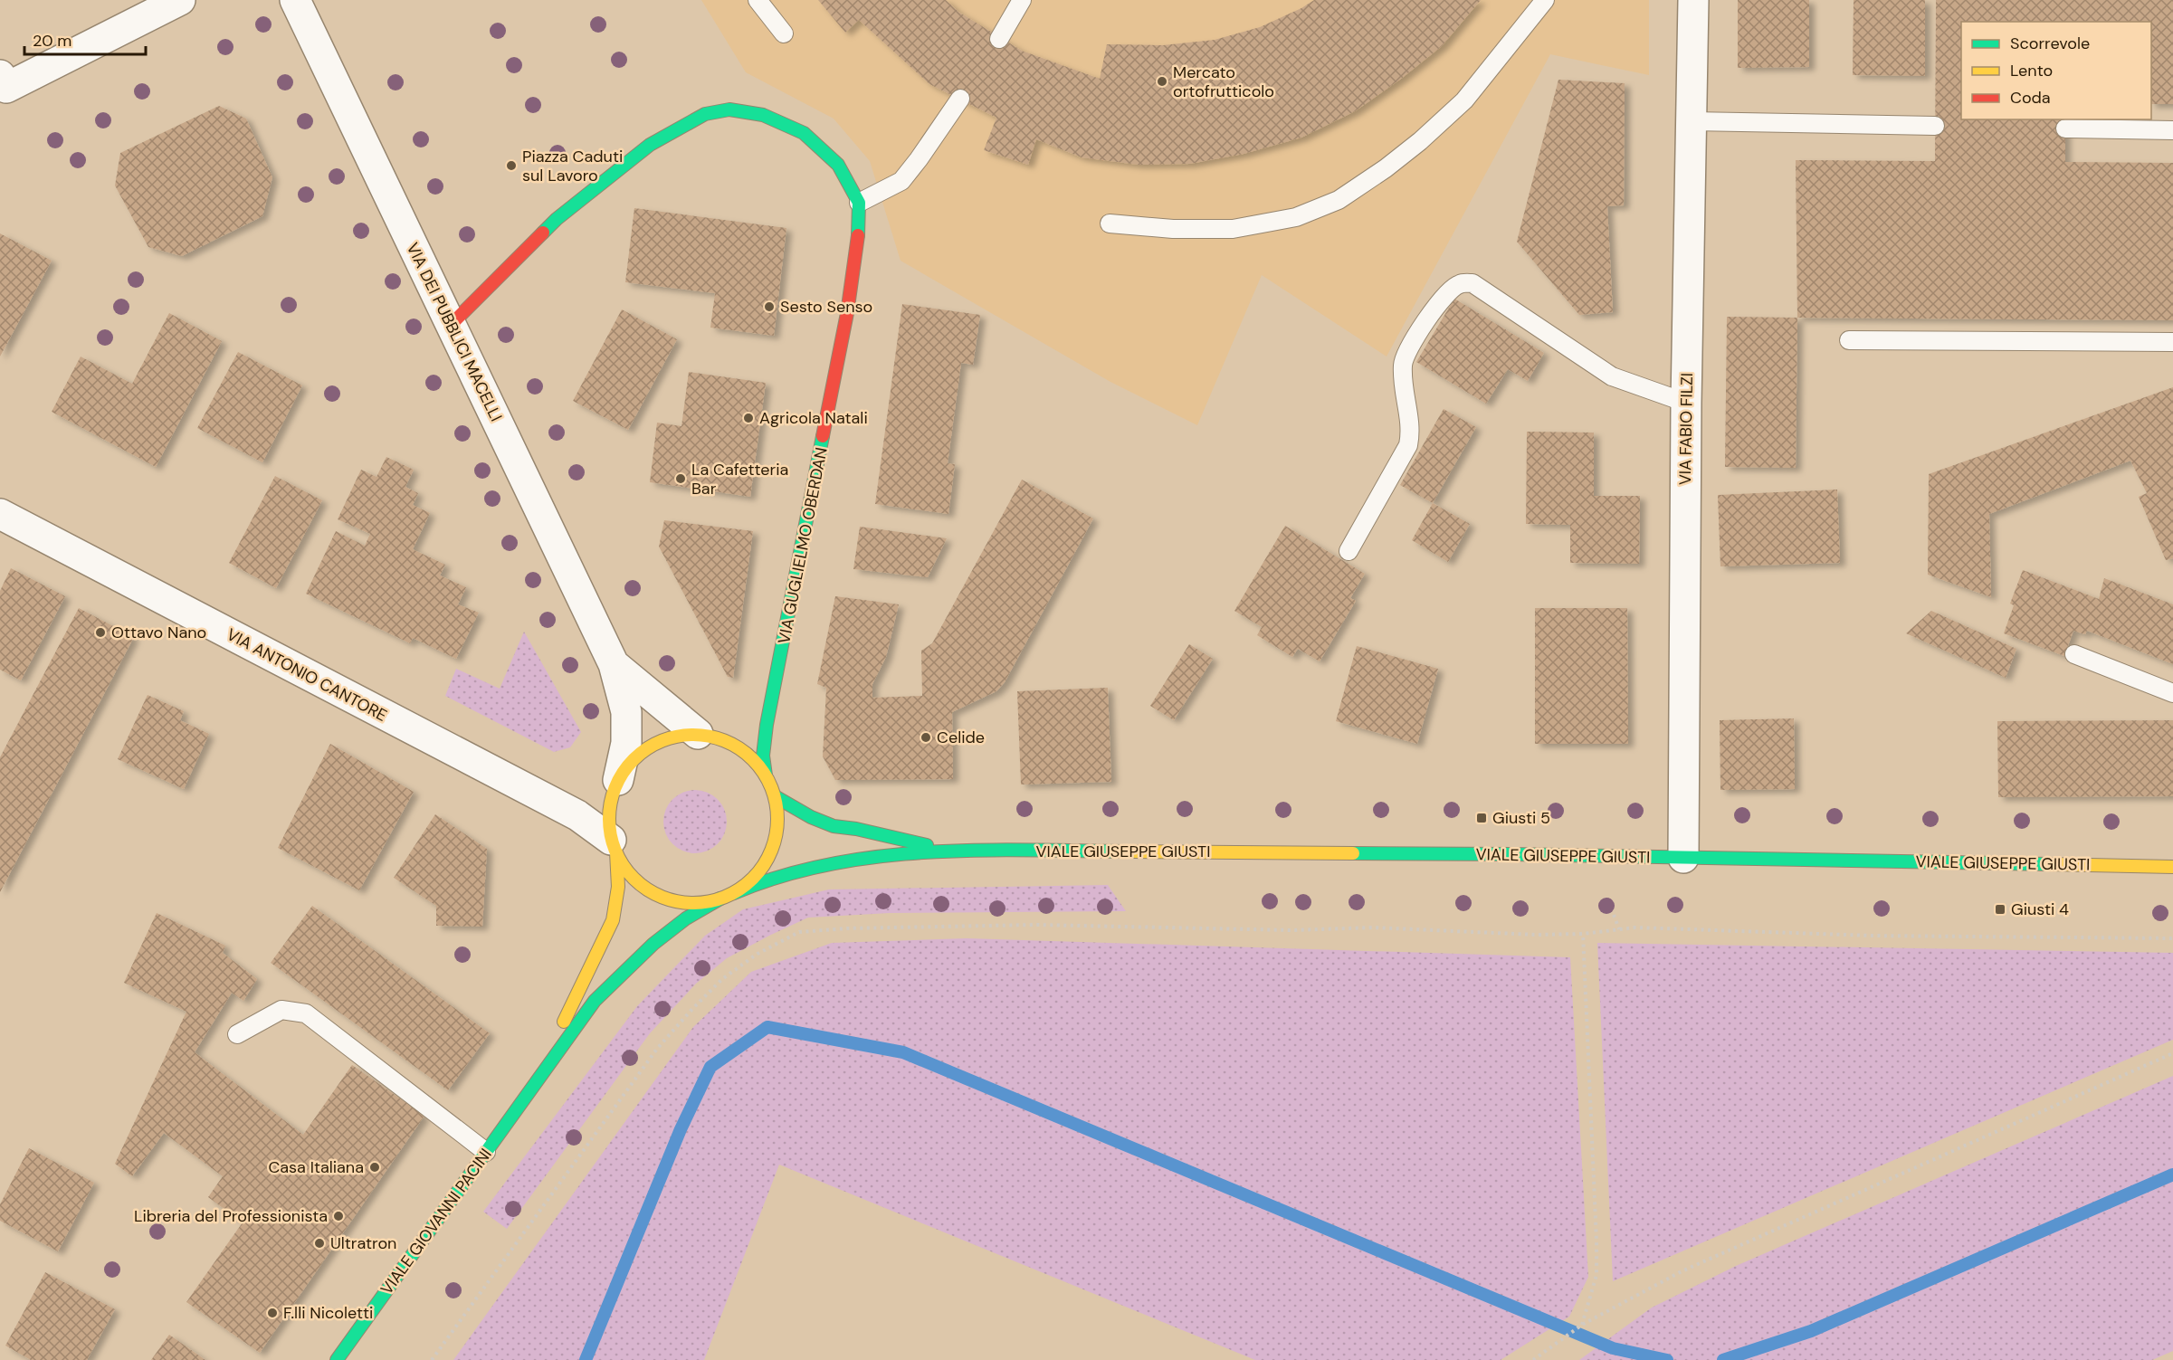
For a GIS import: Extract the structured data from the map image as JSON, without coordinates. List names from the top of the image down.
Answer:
{
  "streets": {
    "main road": ["VIA GUGLIELMO OBERDAN", "VIALE GIUSEPPE GIUSTI", "VIALE GIOVANNI PACINI"],
    "street": ["VIA DEI PUBBLICI MACELLI", "VIA FABIO FILZI", "VIA ANTONIO CANTORE"]
  },
  "crossings": [
    ["VIA DEI PUBBLICI MACELLI", "VIA GUGLIELMO OBERDAN"],
    ["VIA DEI PUBBLICI MACELLI", "VIA ANTONIO CANTORE"],
    ["VIA DEI PUBBLICI MACELLI", "VIALE GIUSEPPE GIUSTI"],
    ["VIA DEI PUBBLICI MACELLI", "VIALE GIOVANNI PACINI"],
    ["VIA FABIO FILZI", "VIALE GIUSEPPE GIUSTI"],
    ["VIA GUGLIELMO OBERDAN", "VIA ANTONIO CANTORE"],
    ["VIA GUGLIELMO OBERDAN", "VIALE GIUSEPPE GIUSTI"],
    ["VIA GUGLIELMO OBERDAN", "VIALE GIOVANNI PACINI"],
    ["VIA ANTONIO CANTORE", "VIALE GIUSEPPE GIUSTI"],
    ["VIA ANTONIO CANTORE", "VIALE GIOVANNI PACINI"],
    ["VIALE GIUSEPPE GIUSTI", "VIALE GIOVANNI PACINI"]
  ],
  "places": {
    "other": [
      "Mercato ortofrutticolo",
      "Piazza Caduti sul Lavoro",
      "Sesto Senso",
      "Agricola Natali",
      "La Cafetteria Bar",
      "Ottavo Nano",
      "Celide",
      "Casa Italiana",
      "Libreria del Professionista",
      "Ultratron",
      "F.lli Nicoletti"
    ],
    "transit": ["Giusti 5", "Giusti 4"]
  },
  "legend": ["Scorrevole", "Lento", "Coda"],
  "scale_bar": "20 m"
}
